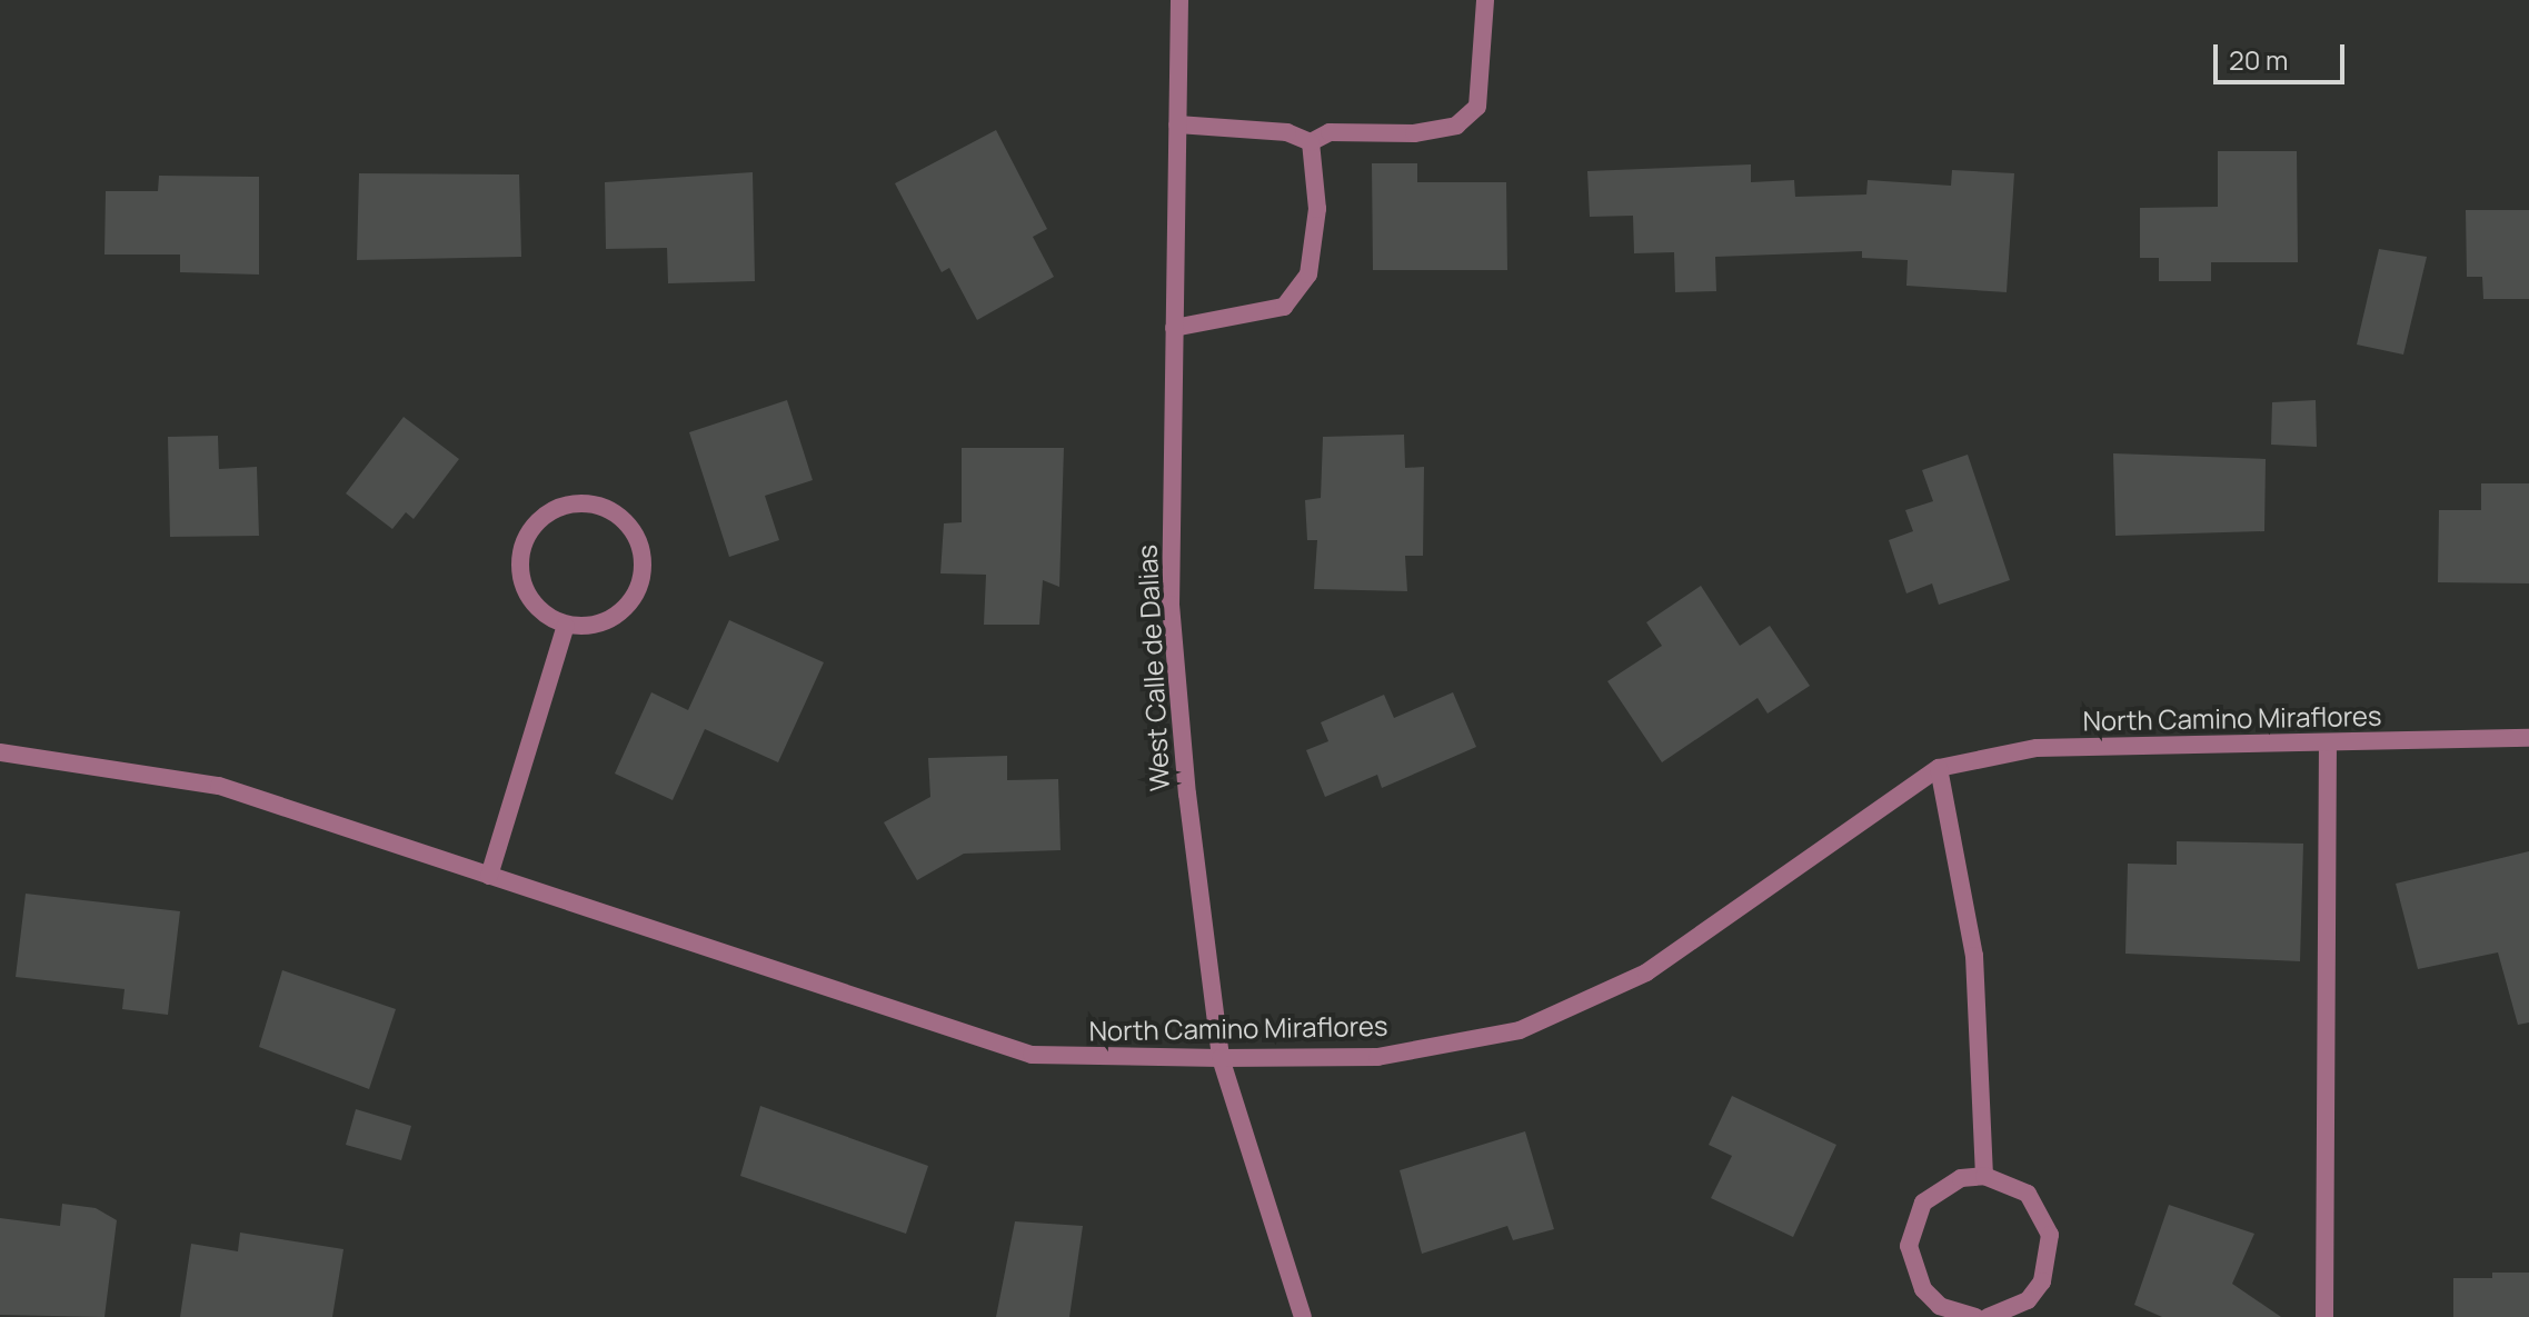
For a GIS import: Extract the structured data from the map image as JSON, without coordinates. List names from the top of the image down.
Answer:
{
  "streets": {
    "street": ["West Calle de Dalias", "North Camino Miraflores"]
  },
  "crossings": [
    ["West Calle de Dalias", "North Camino Miraflores"]
  ],
  "scale_bar": "20 m"
}
